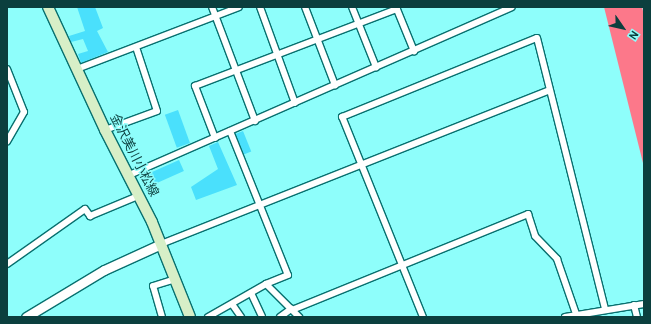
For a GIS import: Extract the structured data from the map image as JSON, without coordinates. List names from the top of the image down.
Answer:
{
  "streets": {
    "main road": ["金沢美川小松線"]
  },
  "north": "bottom right"
}
